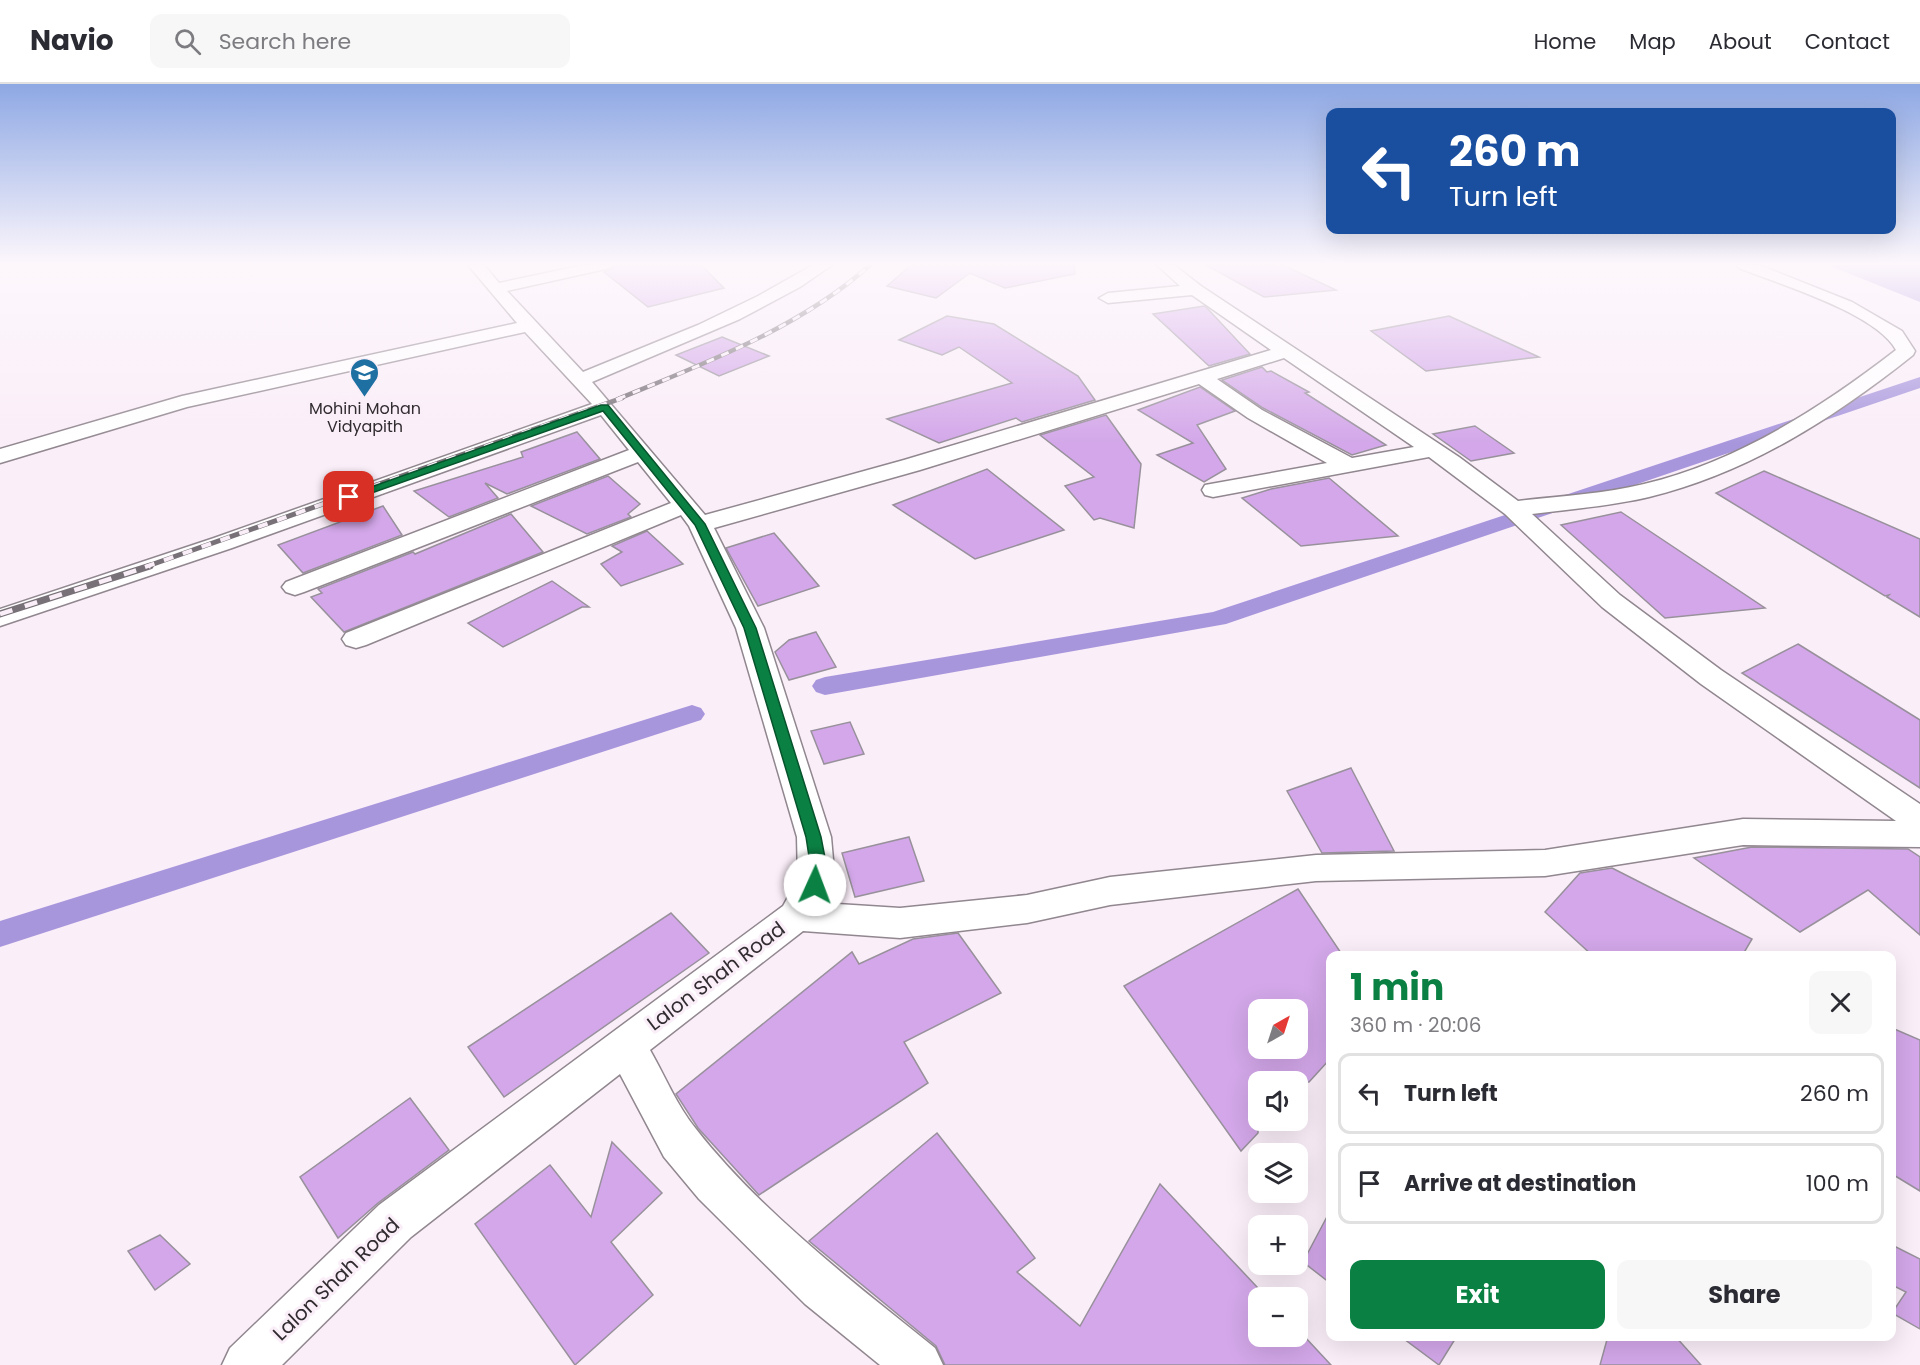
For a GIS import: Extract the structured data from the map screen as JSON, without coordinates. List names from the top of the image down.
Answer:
{
  "streets": {
    "street": ["Lalon Shah Road"]
  },
  "places": {
    "school or university": ["Mohini Mohan Vidyapith"]
  },
  "north": "top right",
  "page": {
    "header": "Navio",
    "search": "Search here",
    "nav": [
      "Home",
      "Map",
      "About",
      "Contact"
    ],
    "turn": ["260 m", "Turn left"],
    "heading": ["1 min", "360 m · 20:06"],
    "map_buttons": ["+", "−"],
    "list": [
      {
        "name": "Turn left",
        "value": "260 m"
      },
      {
        "name": "Arrive at destination",
        "value": "100 m"
      }
    ],
    "buttons": ["Exit", "Share"]
  }
}
